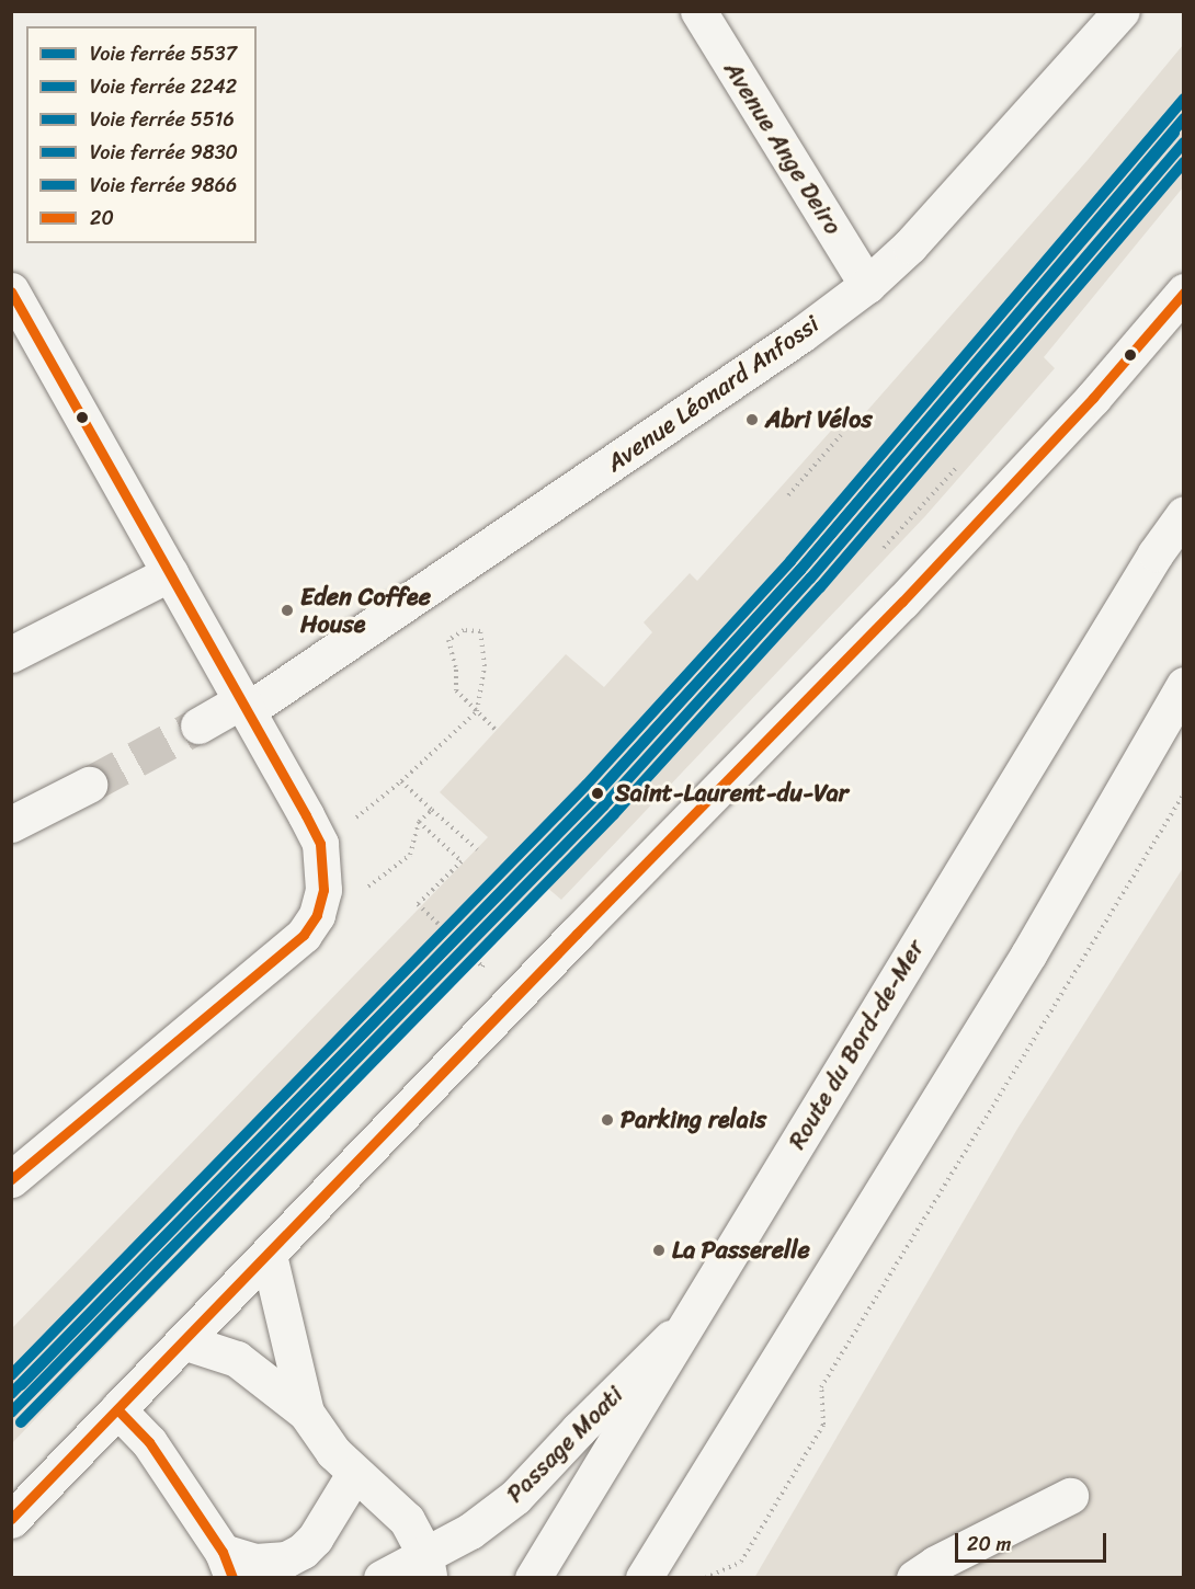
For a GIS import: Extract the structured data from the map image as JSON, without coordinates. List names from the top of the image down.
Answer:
{
  "streets": {
    "main road": [
      "Avenue Ange Deiro",
      "Avenue Léonard Anfossi",
      "Route du Bord-de-Mer",
      "Passage Moati"
    ]
  },
  "crossings": [
    ["Avenue Ange Deiro", "Avenue Léonard Anfossi"],
    ["Route du Bord-de-Mer", "Passage Moati"]
  ],
  "places": [
    "Abri Vélos",
    "Eden Coffee House",
    "Saint-Laurent-du-Var",
    "Parking relais",
    "La Passerelle"
  ],
  "lines": [
    "rail line 5537",
    "rail line 9830",
    "rail line 9866",
    "rail line 2242",
    "rail line 5516",
    "transit line 20"
  ],
  "legend": [
    "Voie ferrée 5537",
    "Voie ferrée 2242",
    "Voie ferrée 5516",
    "Voie ferrée 9830",
    "Voie ferrée 9866",
    "20"
  ],
  "scale_bar": "20 m"
}
